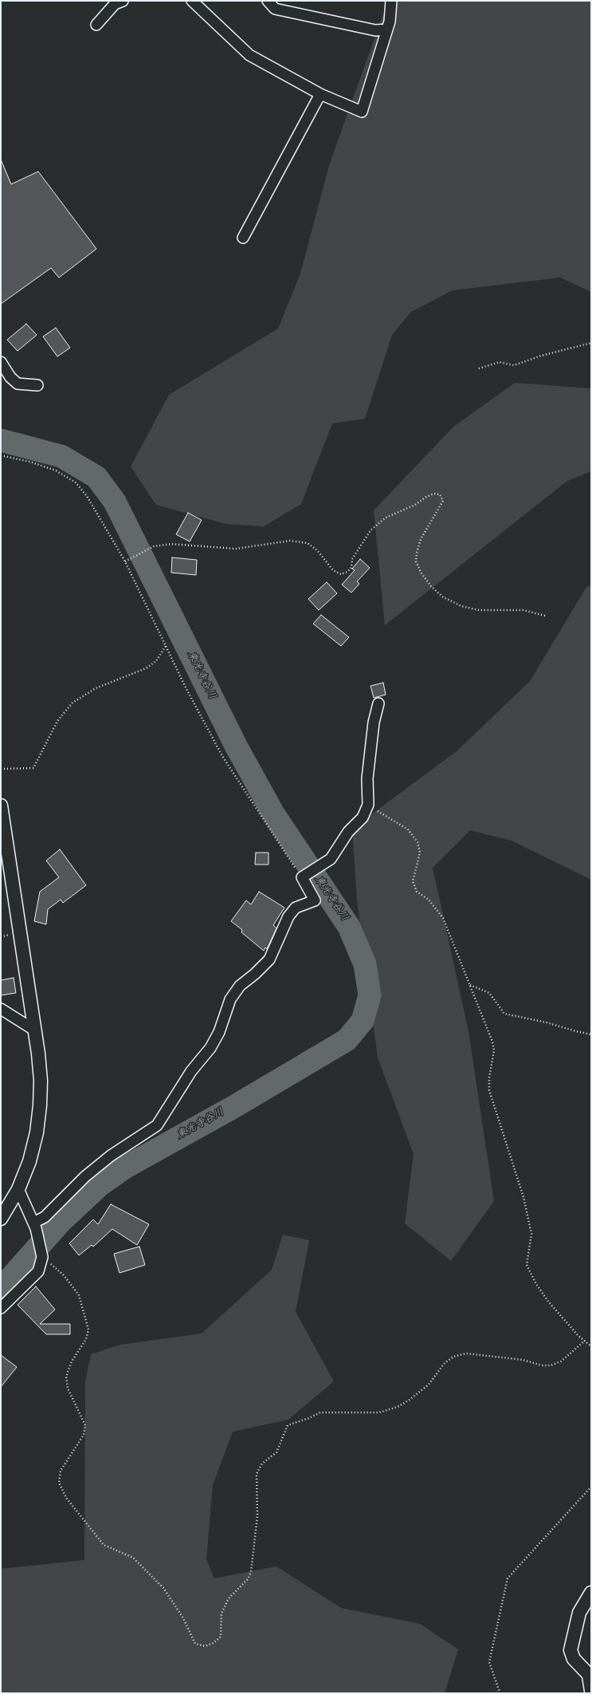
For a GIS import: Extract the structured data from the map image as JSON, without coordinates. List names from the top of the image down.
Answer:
{
  "water": ["東光寺谷川"]
}
